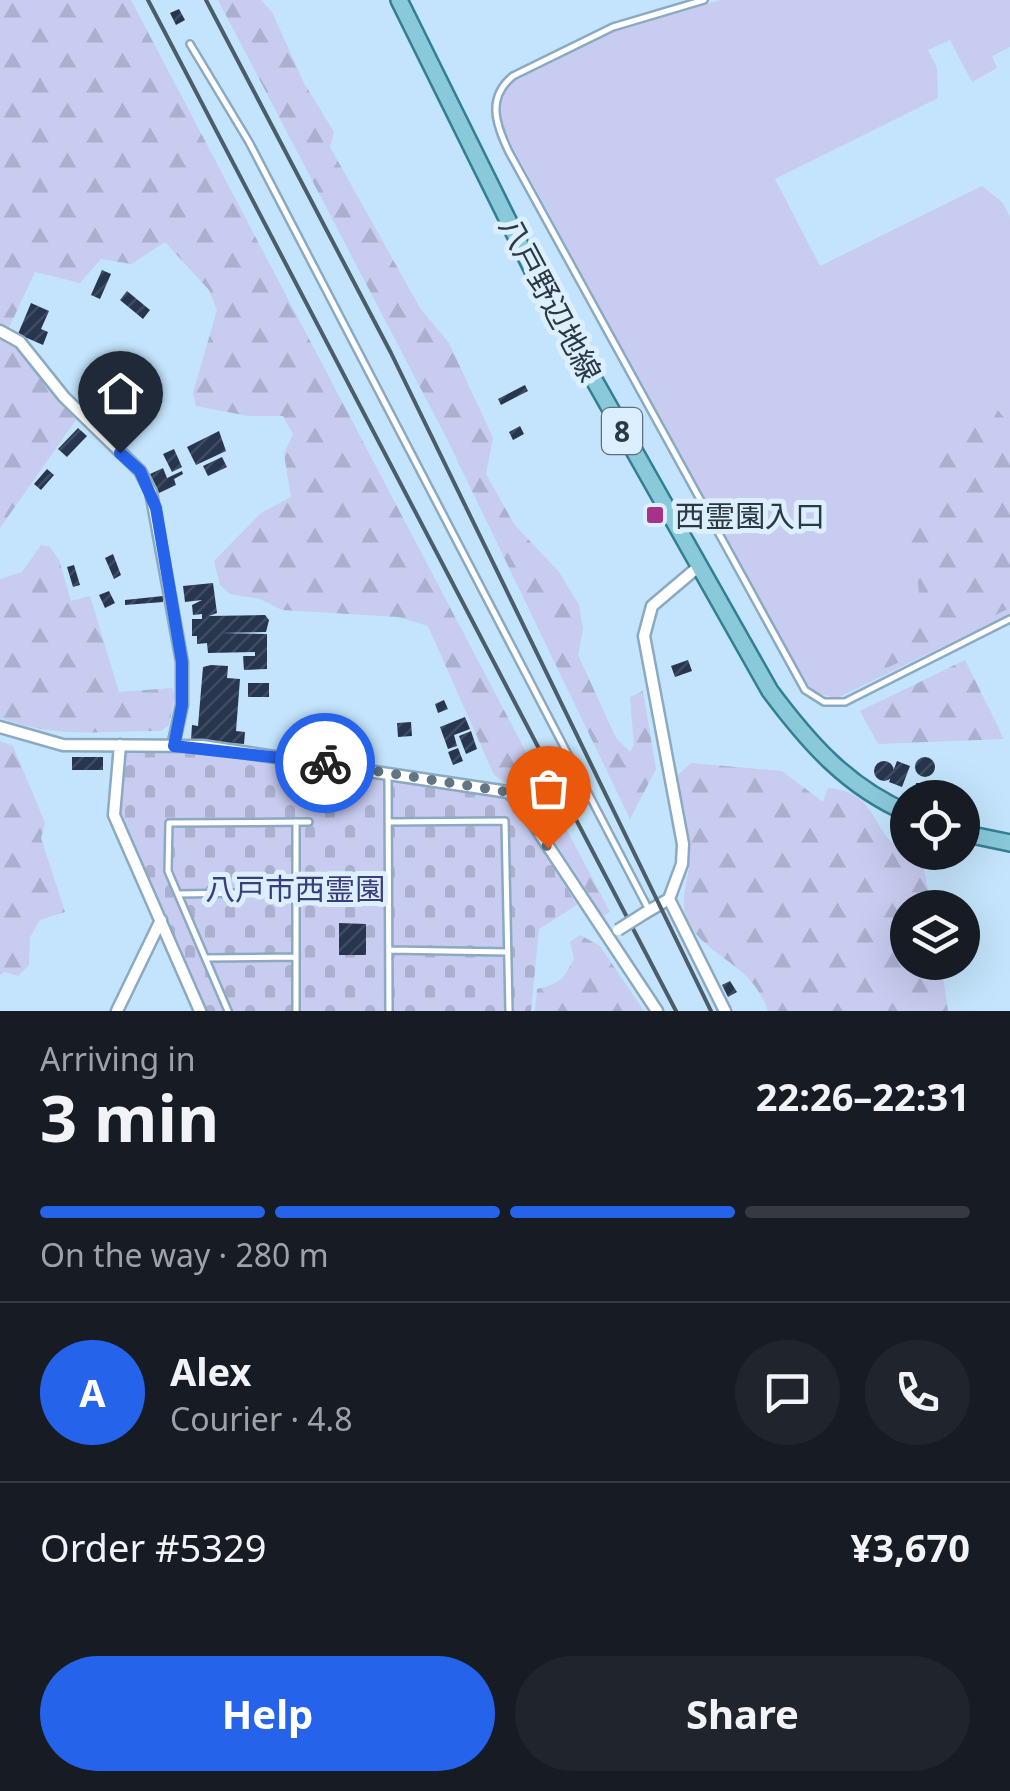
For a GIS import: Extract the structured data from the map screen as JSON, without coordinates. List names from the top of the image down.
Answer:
{
  "streets": {
    "main road": ["八戸野辺地線", "8"]
  },
  "parks": ["八戸市西霊園"],
  "places": {
    "transit": ["西霊園入口"]
  },
  "page": {
    "heading": ["3 min", "Arriving in", "22:26–22:31"],
    "panel": [
      "Alex",
      "Courier · 4.8",
      "Order #5329",
      "¥3,670"
    ],
    "bar": "On the way · 280 m",
    "round": "A",
    "buttons": ["Help", "Share"]
  }
}
